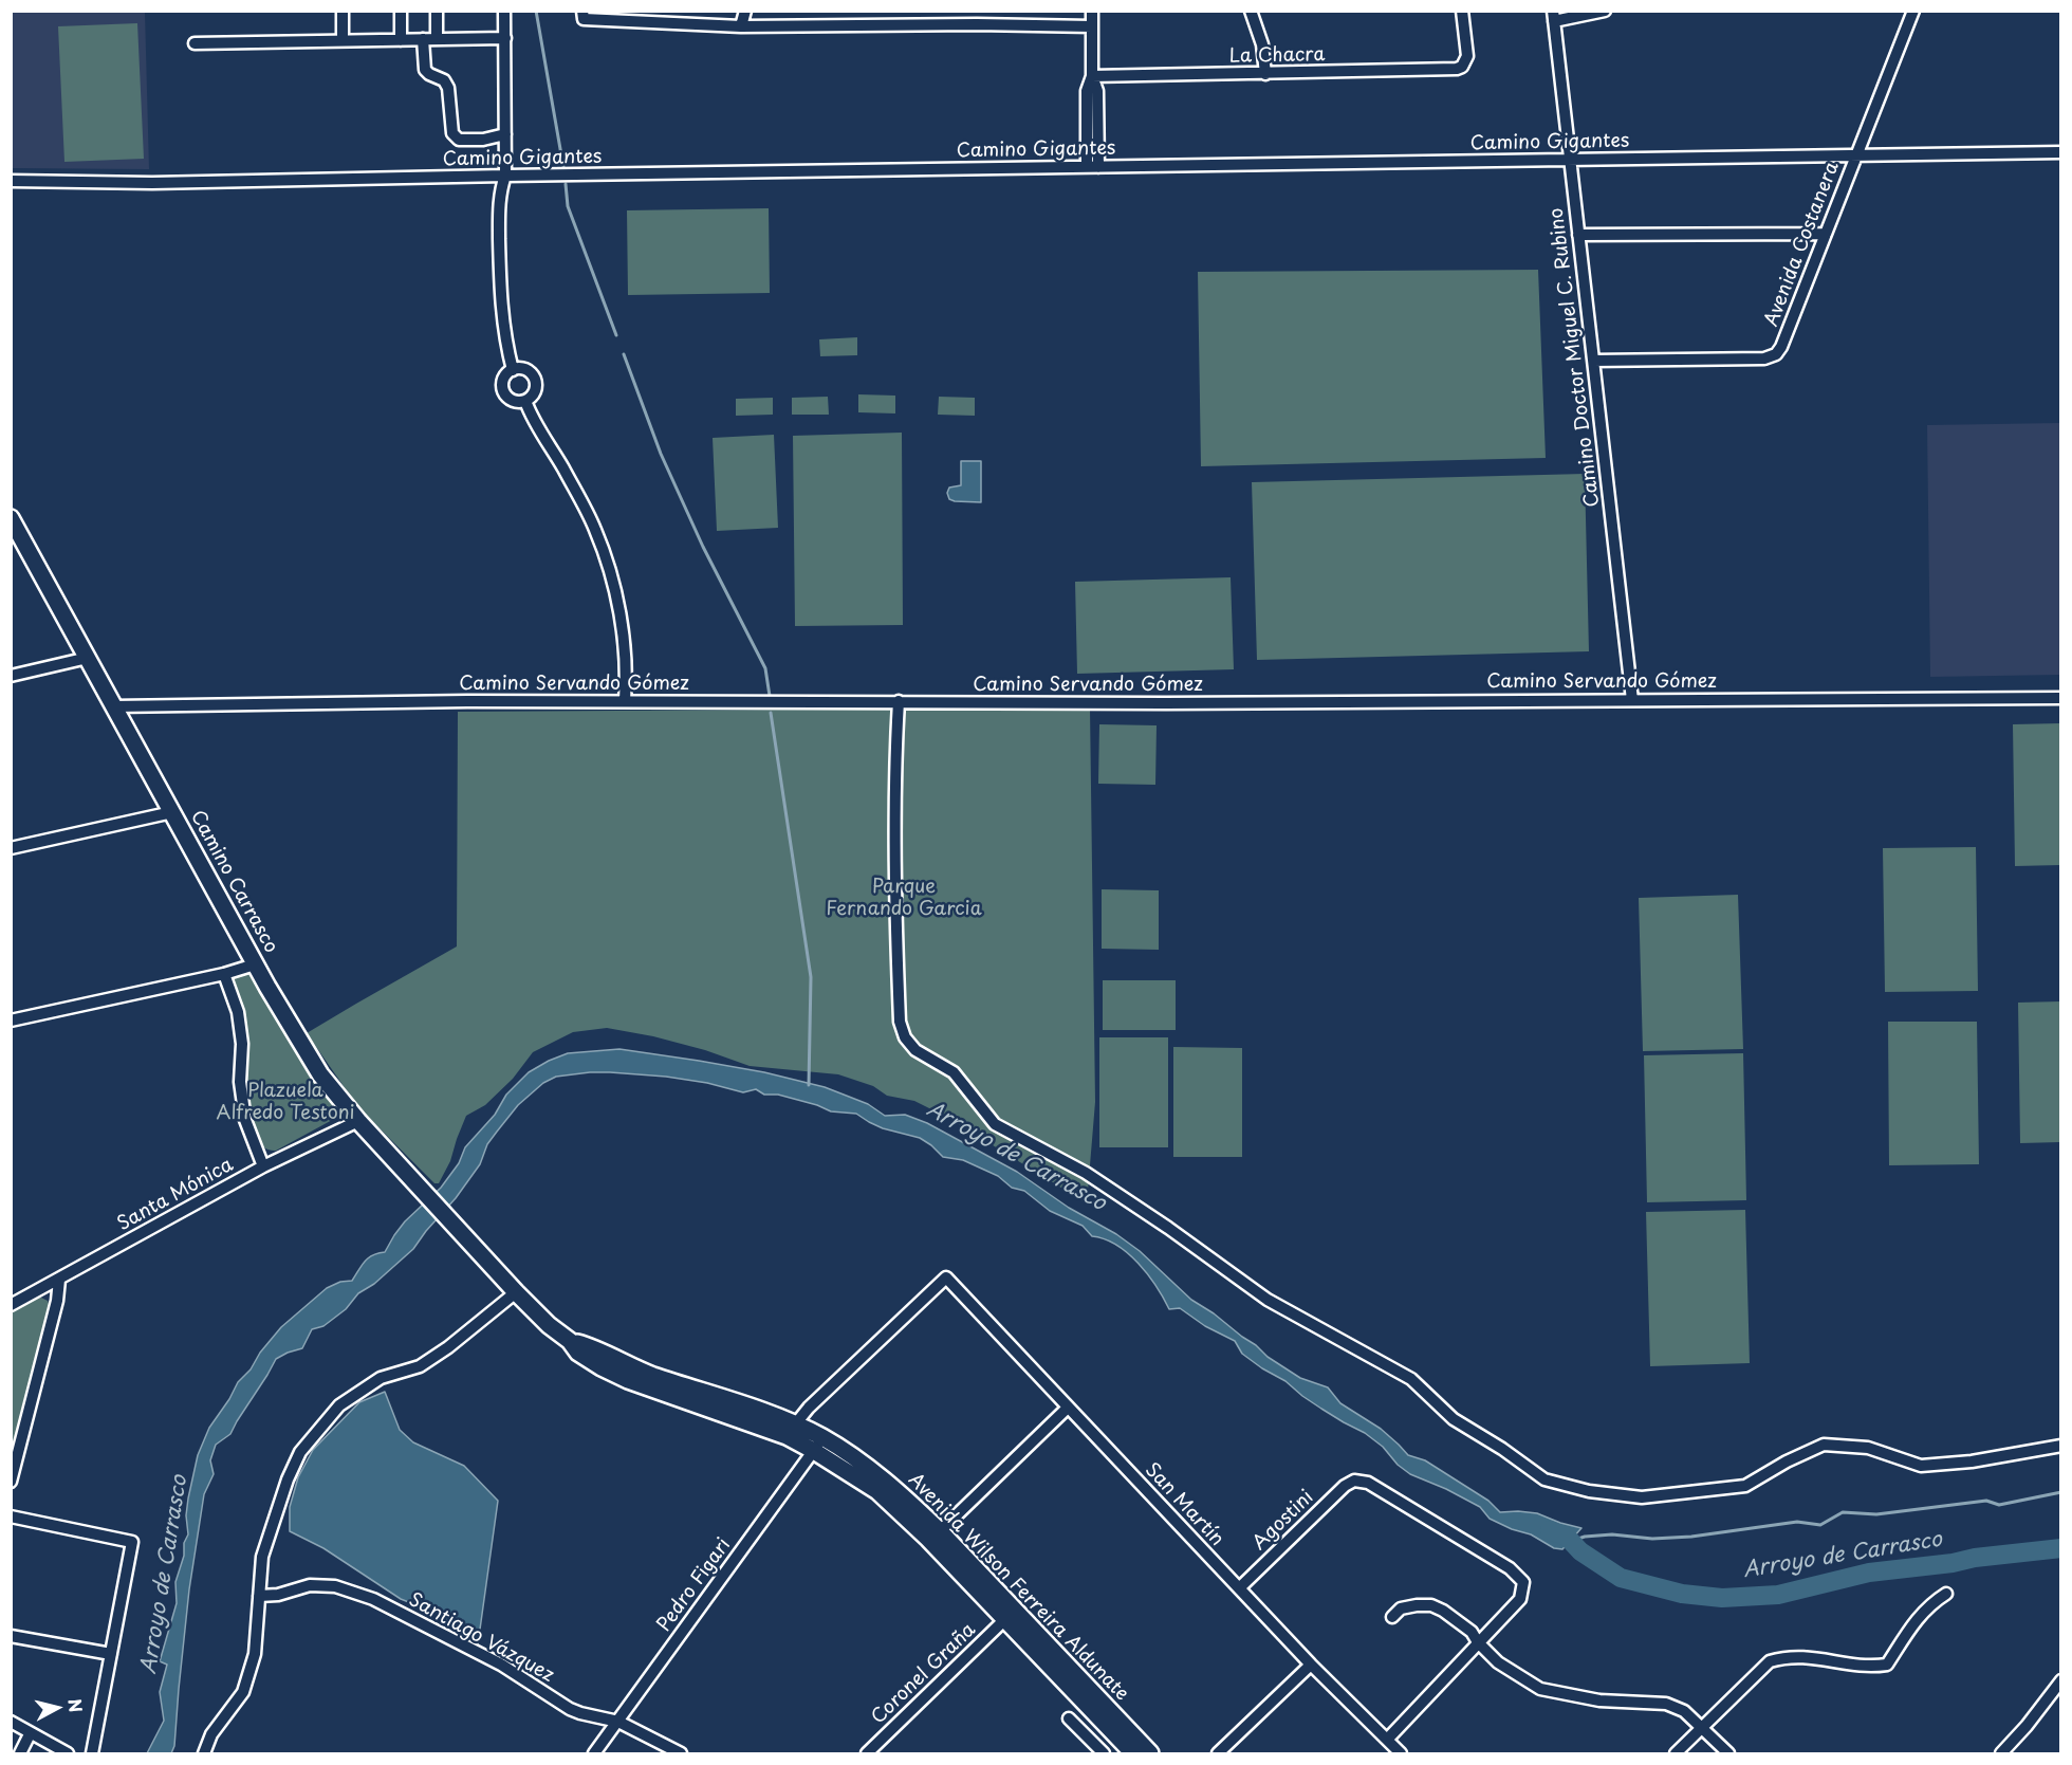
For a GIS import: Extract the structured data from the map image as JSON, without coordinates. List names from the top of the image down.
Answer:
{
  "streets": {
    "main road": ["Camino Carrasco", "Avenida Wilson Ferreira Aldunate"],
    "street": [
      "La Chacra",
      "Camino Gigantes",
      "Avenida Costanera",
      "Camino Doctor Miguel C. Rubino",
      "Camino Servando Gómez",
      "Santa Mónica",
      "San Martín",
      "Agostini",
      "Pedro Figari",
      "Santiago Vázquez",
      "Coronel Graña"
    ]
  },
  "crossings": [
    ["Camino Gigantes", "Avenida Costanera"],
    ["Camino Gigantes", "Camino Doctor Miguel C. Rubino"],
    ["Avenida Costanera", "Camino Doctor Miguel C. Rubino"],
    ["Camino Doctor Miguel C. Rubino", "Camino Servando Gómez"],
    ["Camino Servando Gómez", "Camino Carrasco"],
    ["Camino Carrasco", "Santa Mónica"],
    ["Camino Carrasco", "Avenida Wilson Ferreira Aldunate"],
    ["San Martín", "Agostini"],
    ["San Martín", "Avenida Wilson Ferreira Aldunate"],
    ["Pedro Figari", "Avenida Wilson Ferreira Aldunate"],
    ["Pedro Figari", "Santiago Vázquez"],
    ["Avenida Wilson Ferreira Aldunate", "Coronel Graña"]
  ],
  "water": ["Arroyo de Carrasco"],
  "parks": ["Parque Fernando Garcia", "Plazuela Alfredo Testoni"],
  "north": "right"
}
